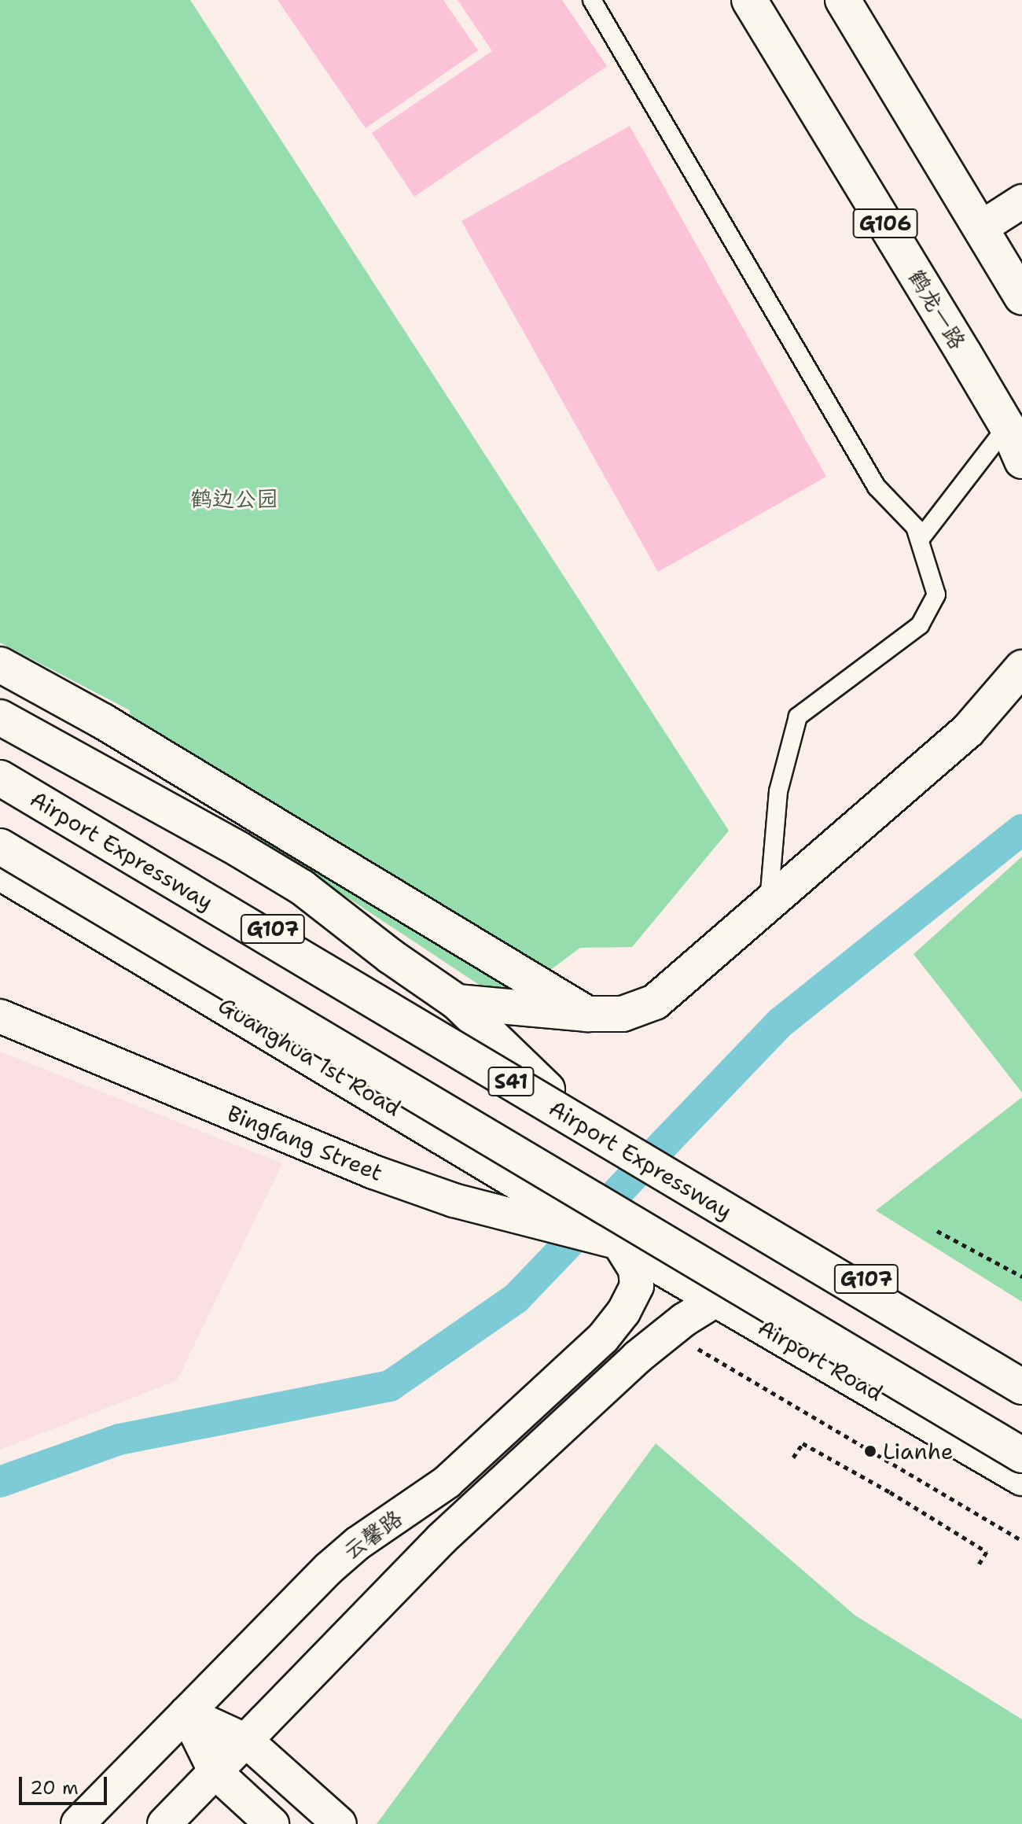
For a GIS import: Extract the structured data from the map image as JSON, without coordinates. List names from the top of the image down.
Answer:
{
  "streets": {
    "highway": [
      "G106",
      "鹤龙一路",
      "Airport Expressway",
      "G107",
      "Guanghua 1st Road",
      "S41",
      "Airport Road"
    ],
    "street": ["Bingfang Street", "云馨路"]
  },
  "crossings": [
    ["Guanghua 1st Road", "Bingfang Street"],
    ["Guanghua 1st Road", "Airport Road"],
    ["Guanghua 1st Road", "云馨路"],
    ["Airport Road", "云馨路"]
  ],
  "parks": ["鹤边公园"],
  "places": ["Lianhe"],
  "scale_bar": "20 m"
}
